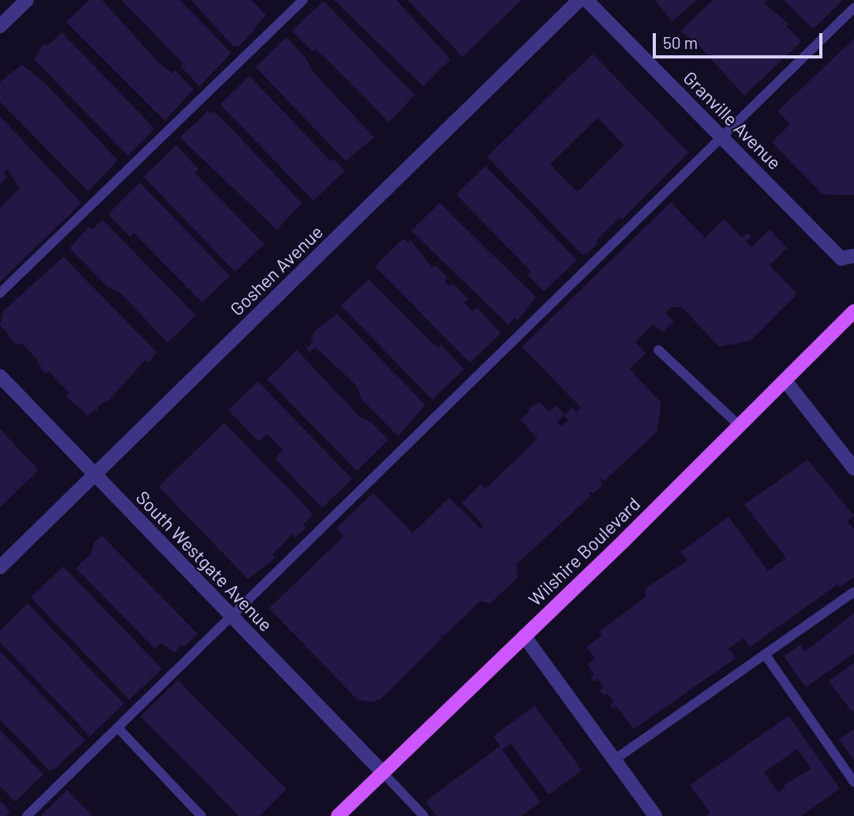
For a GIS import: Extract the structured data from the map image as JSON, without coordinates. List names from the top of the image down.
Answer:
{
  "streets": {
    "main road": ["Wilshire Boulevard"],
    "street": ["Granville Avenue", "Goshen Avenue", "South Westgate Avenue"]
  },
  "crossings": [
    ["Goshen Avenue", "South Westgate Avenue"],
    ["Wilshire Boulevard", "South Westgate Avenue"]
  ],
  "scale_bar": "50 m"
}
